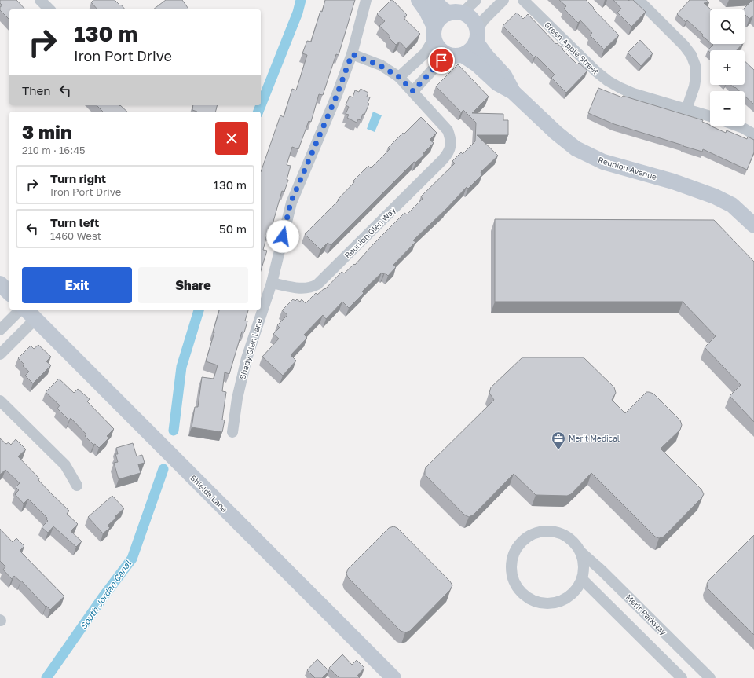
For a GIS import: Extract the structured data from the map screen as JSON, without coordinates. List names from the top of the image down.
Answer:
{
  "streets": {
    "street": [
      "Green Apple Street",
      "Reunion Avenue",
      "Reunion Glen Way",
      "Shady Glen Lane",
      "Shields Lane",
      "Merit Parkway"
    ]
  },
  "crossings": [
    ["Reunion Glen Way", "Shady Glen Lane"]
  ],
  "water": ["South Jordan Canal"],
  "places": {
    "office": ["Merit Medical"]
  },
  "page": {
    "map_buttons": ["+", "−"],
    "turn": ["130 m", "Iron Port Drive"],
    "then": "Then",
    "heading": ["3 min", "210 m · 16:45"],
    "list": [
      {
        "name": "Turn right",
        "note": "Iron Port Drive",
        "value": "130 m"
      },
      {
        "name": "Turn left",
        "note": "1460 West",
        "value": "50 m"
      }
    ],
    "buttons": ["Exit", "Share"]
  }
}
